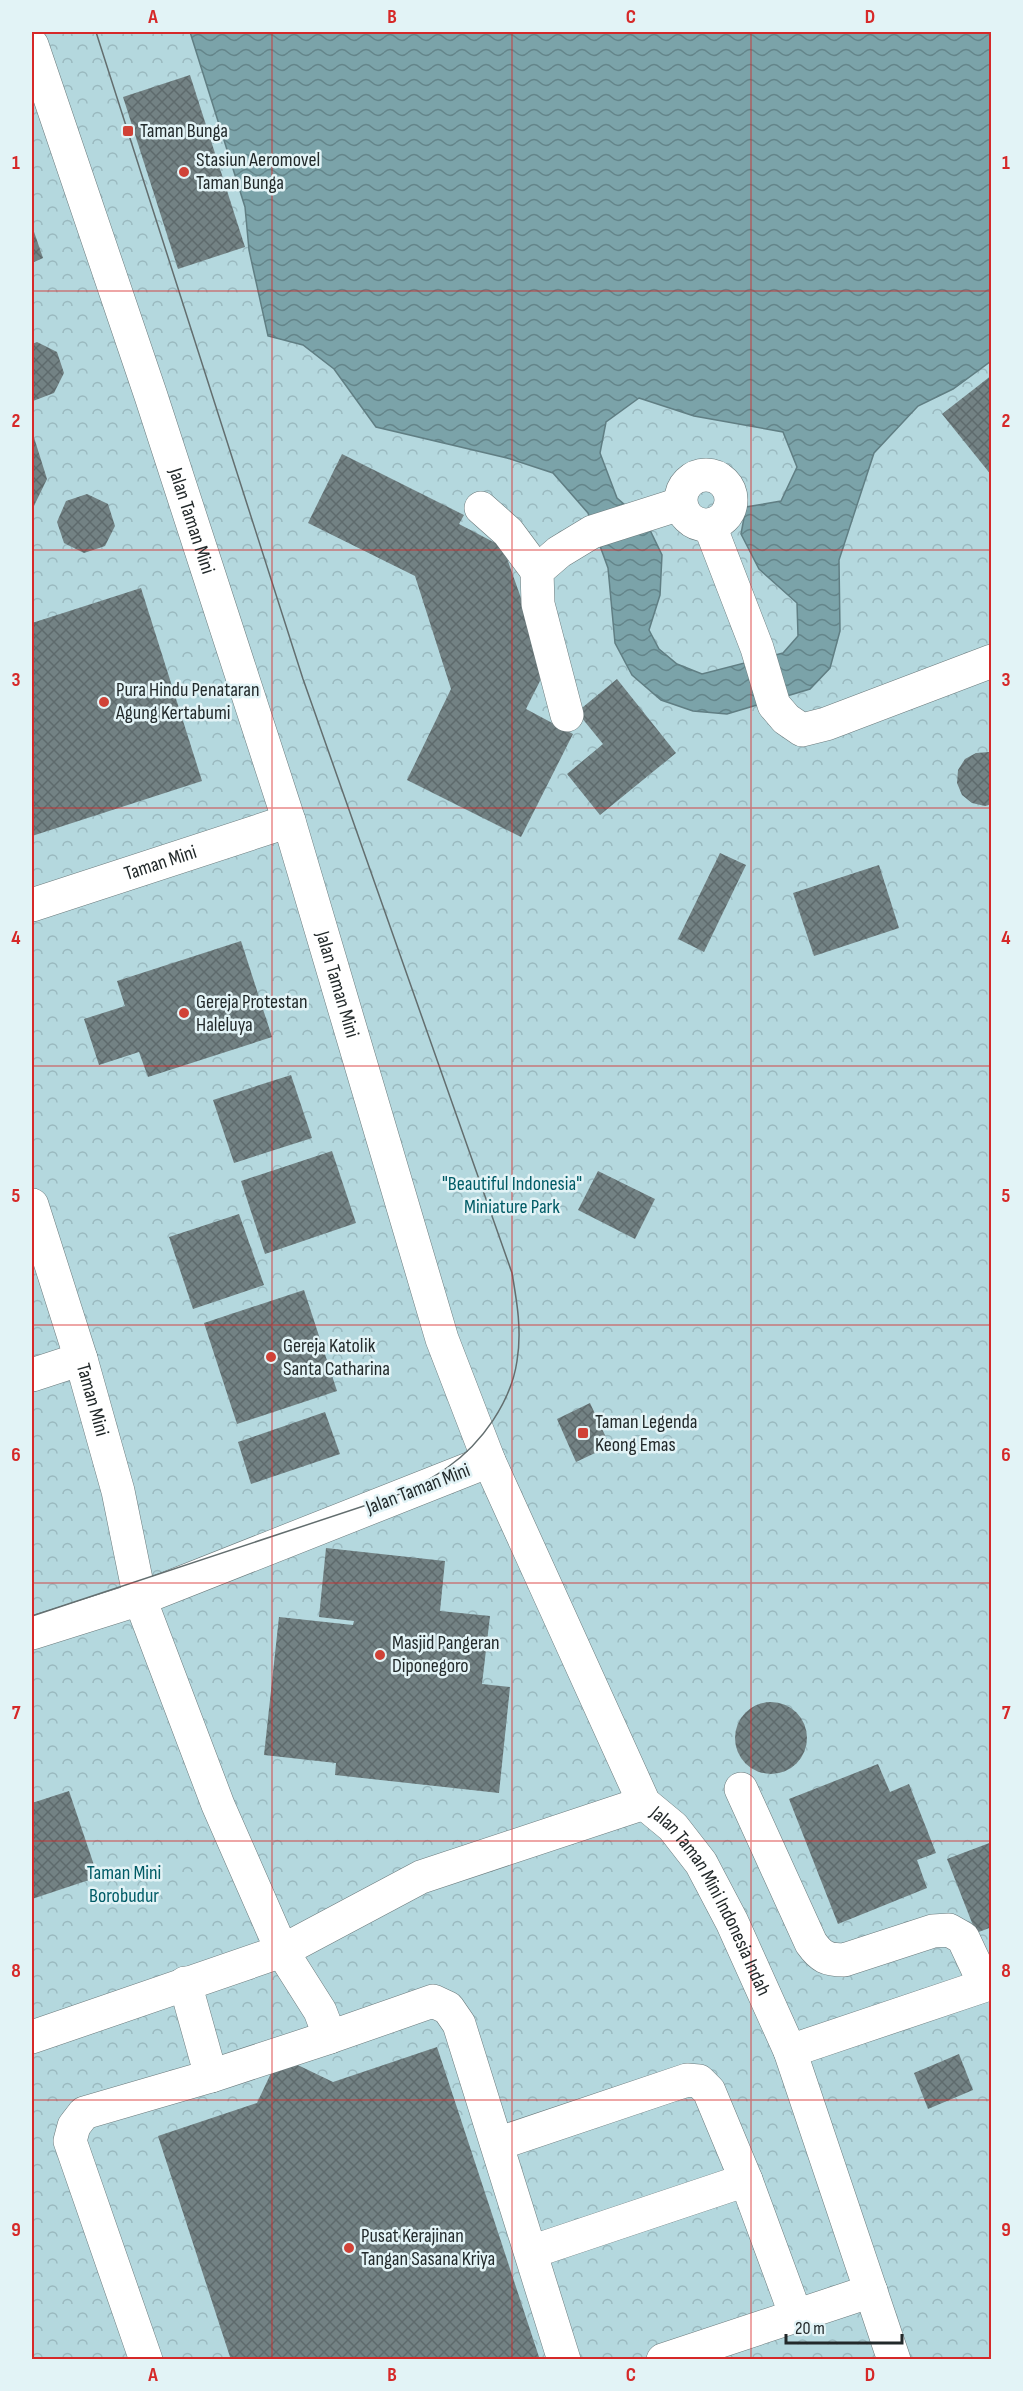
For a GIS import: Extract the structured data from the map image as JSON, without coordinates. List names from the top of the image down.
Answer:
{
  "streets": {
    "lane": ["Jalan Taman Mini", "Taman Mini", "Jalan Taman Mini Indonesia Indah"]
  },
  "crossings": [
    ["Jalan Taman Mini", "Taman Mini"],
    ["Jalan Taman Mini", "Jalan Taman Mini Indonesia Indah"]
  ],
  "parks": ["\"Beautiful Indonesia\" Miniature Park", "Taman Mini Borobudur"],
  "places": {
    "transit": ["Taman Bunga", "Taman Legenda Keong Emas"],
    "other": [
      "Stasiun Aeromovel Taman Bunga",
      "Pura Hindu Penataran Agung Kertabumi",
      "Gereja Protestan Haleluya",
      "Gereja Katolik Santa Catharina",
      "Masjid Pangeran Diponegoro",
      "Pusat Kerajinan Tangan Sasana Kriya"
    ]
  },
  "scale_bar": "20 m",
  "grid": {
    "columns": [
      "A",
      "B",
      "C",
      "D"
    ],
    "rows": [
      "1",
      "2",
      "3",
      "4",
      "5",
      "6",
      "7",
      "8",
      "9"
    ]
  }
}
